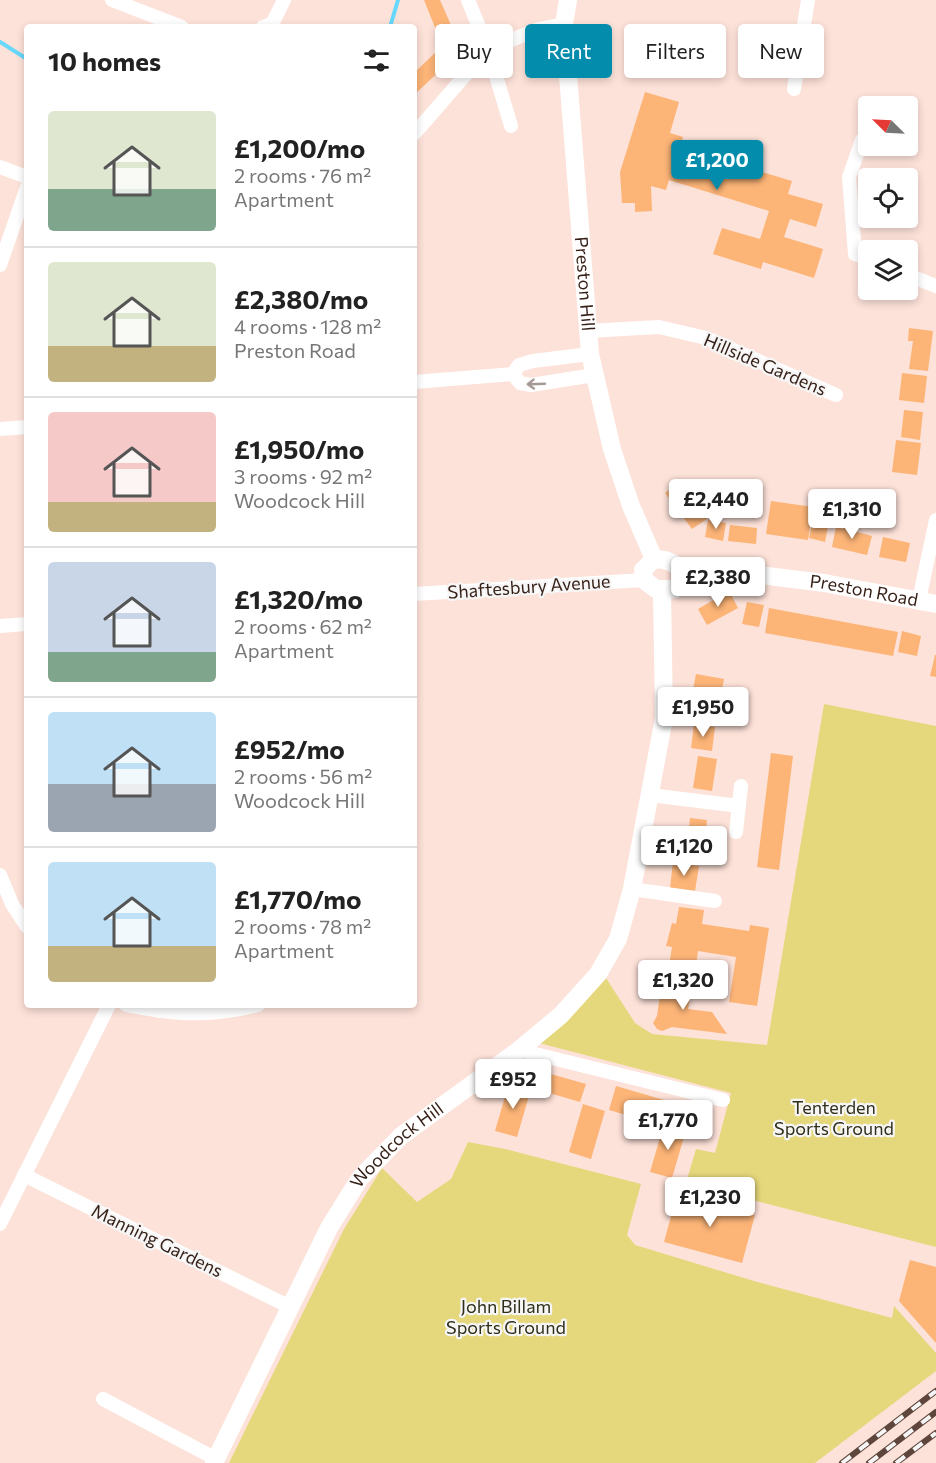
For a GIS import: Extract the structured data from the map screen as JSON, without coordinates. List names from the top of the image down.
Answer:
{
  "streets": {
    "street": [
      "Preston Hill",
      "Hillside Gardens",
      "Shaftesbury Avenue",
      "Preston Road",
      "Woodcock Hill",
      "Manning Gardens"
    ]
  },
  "crossings": [
    ["Preston Hill", "Hillside Gardens"],
    ["Preston Hill", "Shaftesbury Avenue"],
    ["Preston Hill", "Preston Road"],
    ["Preston Hill", "Woodcock Hill"],
    ["Shaftesbury Avenue", "Preston Road"],
    ["Shaftesbury Avenue", "Woodcock Hill"],
    ["Preston Road", "Woodcock Hill"],
    ["Woodcock Hill", "Manning Gardens"]
  ],
  "parks": ["Tenterden Sports Ground", "John Billam Sports Ground"],
  "north": "top left",
  "page": {
    "chip": [
      "Buy",
      "Rent",
      "Filters",
      "New"
    ],
    "heading": "10 homes",
    "list": [
      {
        "name": "£1,200/mo",
        "note": "2 rooms · 76 m² · Apartment"
      },
      {
        "name": "£2,380/mo",
        "note": "4 rooms · 128 m² · Preston Road"
      },
      {
        "name": "£1,950/mo",
        "note": "3 rooms · 92 m² · Woodcock Hill"
      },
      {
        "name": "£1,320/mo",
        "note": "2 rooms · 62 m² · Apartment"
      },
      {
        "name": "£952/mo",
        "note": "2 rooms · 56 m² · Woodcock Hill"
      },
      {
        "name": "£1,770/mo",
        "note": "2 rooms · 78 m² · Apartment"
      }
    ],
    "price": [
      "£1,200",
      "£2,440",
      "£1,310",
      "£2,380",
      "£1,950",
      "£1,120",
      "£1,320",
      "£952",
      "£1,770",
      "£1,230"
    ]
  }
}
